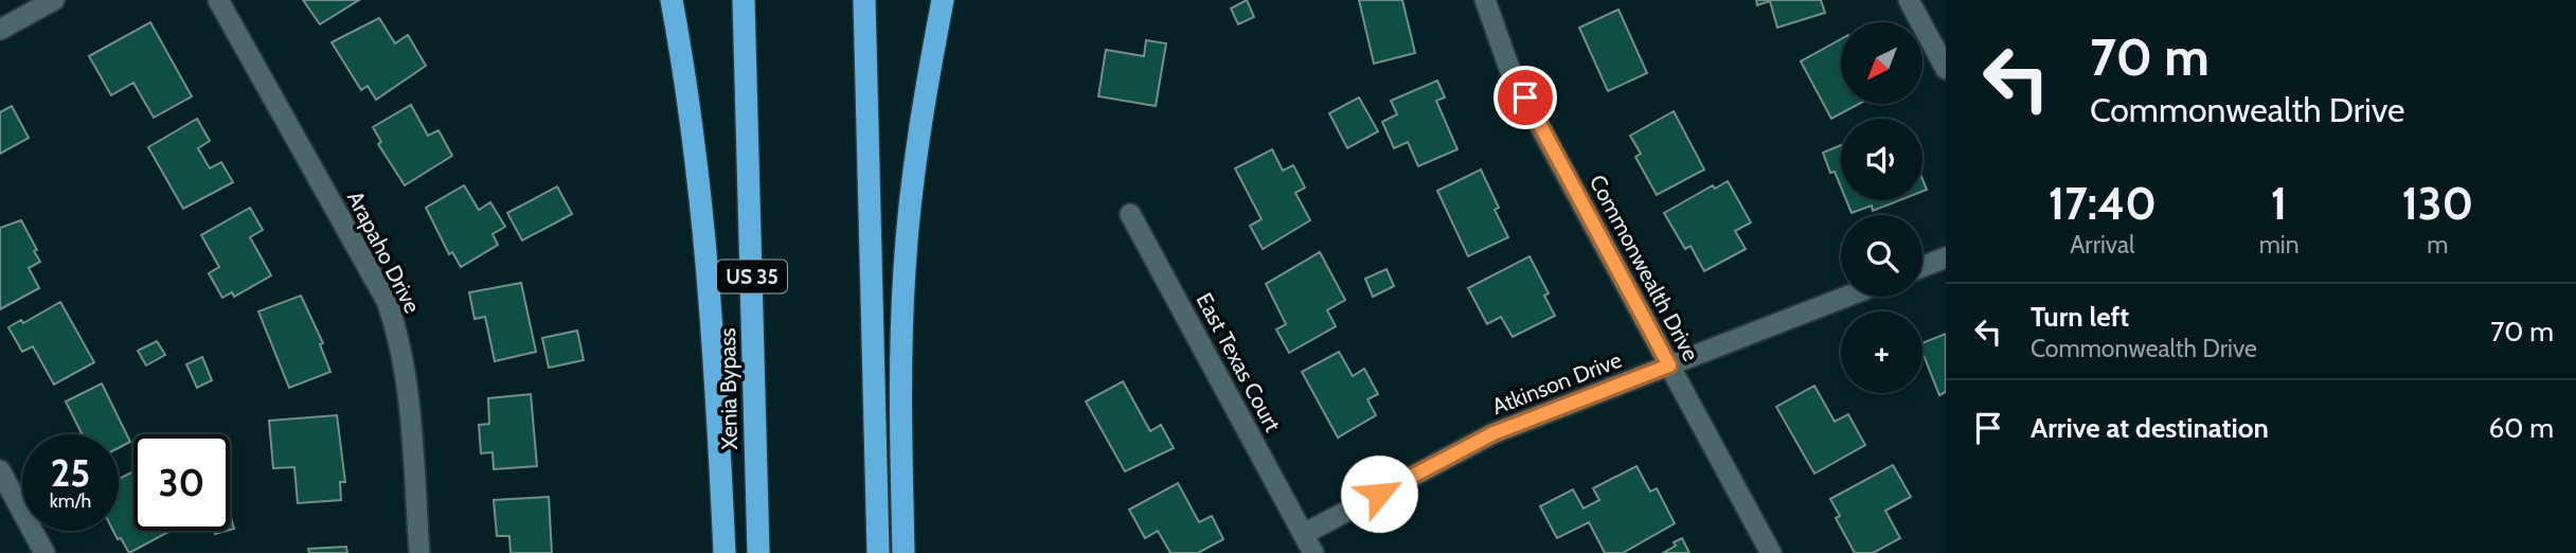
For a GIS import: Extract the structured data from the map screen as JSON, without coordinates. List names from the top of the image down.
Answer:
{
  "streets": {
    "highway": ["US 35", "Xenia Bypass"],
    "street": [
      "Arapaho Drive",
      "Commonwealth Drive",
      "East Texas Court",
      "Atkinson Drive"
    ]
  },
  "crossings": [
    ["Commonwealth Drive", "Atkinson Drive"],
    ["East Texas Court", "Atkinson Drive"]
  ],
  "north": "bottom left",
  "page": {
    "turn": ["70 m", "Commonwealth Drive"],
    "map_buttons": "+",
    "eta": [
      "17:40",
      "Arrival",
      "1",
      "min",
      "130",
      "m"
    ],
    "list": [
      {
        "name": "Turn left",
        "note": "Commonwealth Drive",
        "value": "70 m"
      },
      {
        "name": "Arrive at destination",
        "value": "60 m"
      }
    ],
    "speed": "25 km/h",
    "limit": "30"
  }
}
